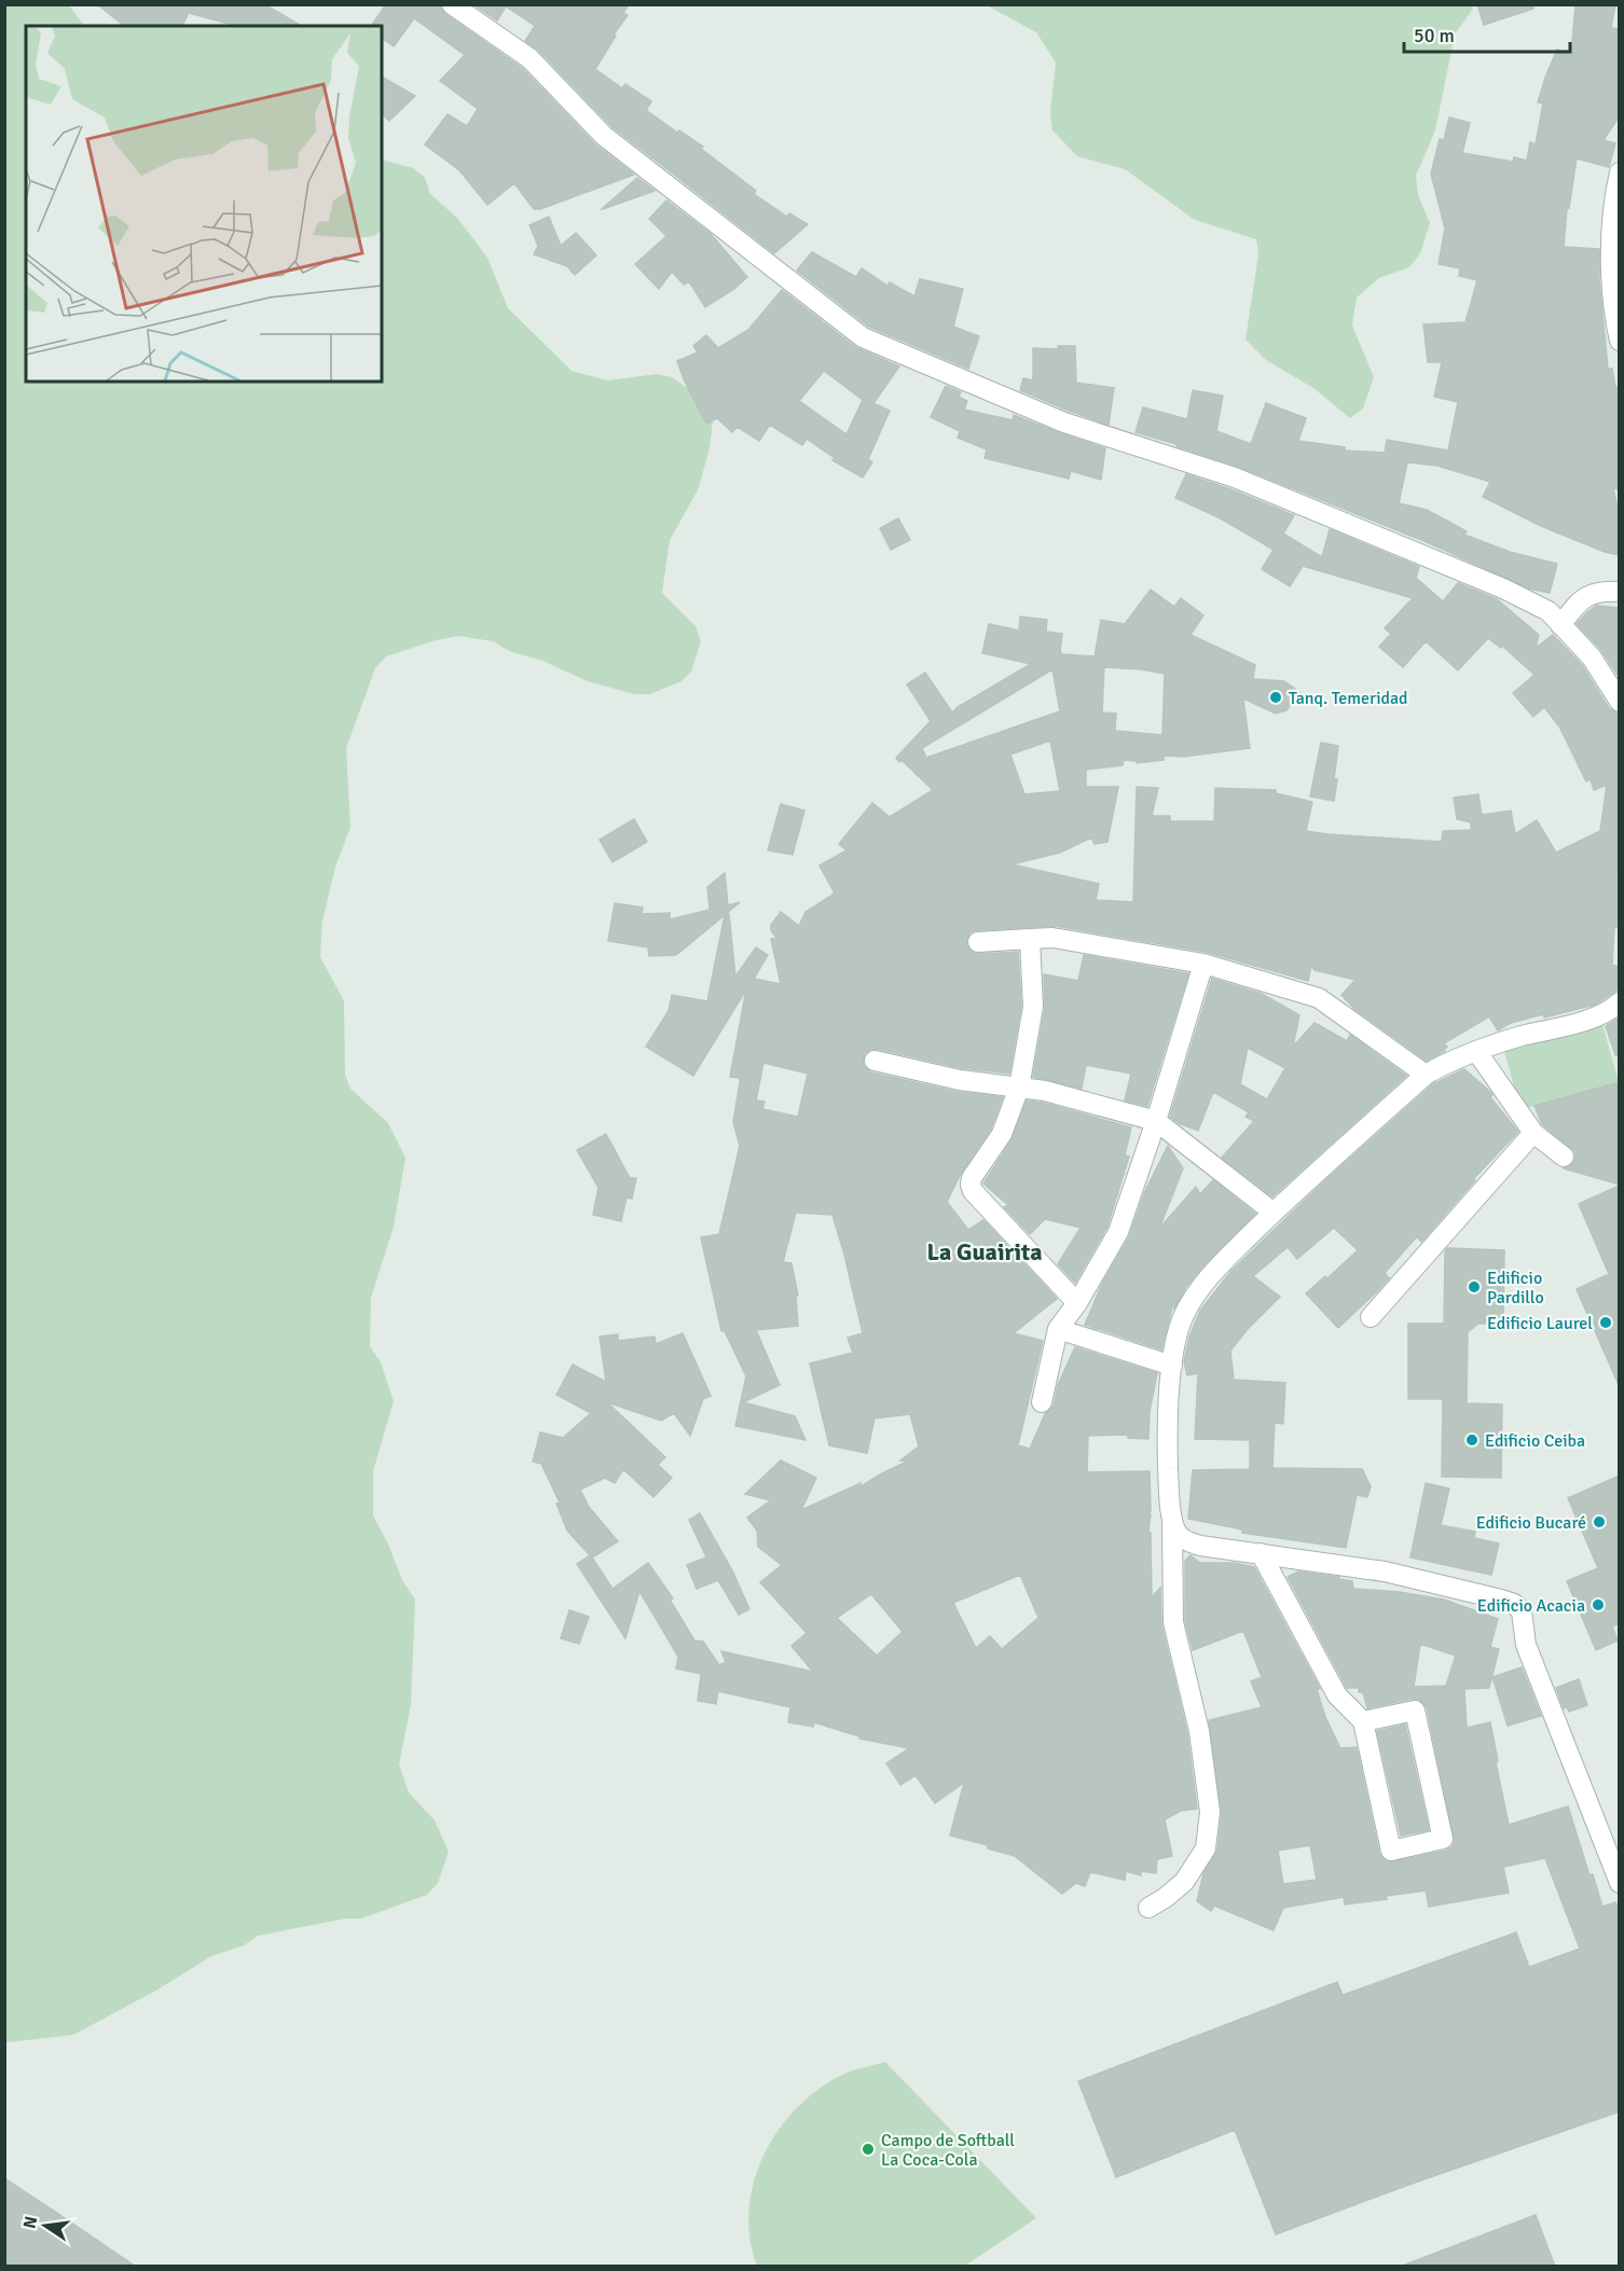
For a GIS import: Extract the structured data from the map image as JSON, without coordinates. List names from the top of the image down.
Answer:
{
  "districts": ["La Guairita"],
  "places": [
    "Tanq. Temeridad",
    "Edificio Pardillo",
    "Edificio Laurel",
    "Edificio Ceiba",
    "Edificio Bucaré",
    "Edificio Acacia",
    "Campo de Softball La Coca-Cola"
  ],
  "scale_bar": "50 m",
  "north": "left"
}
